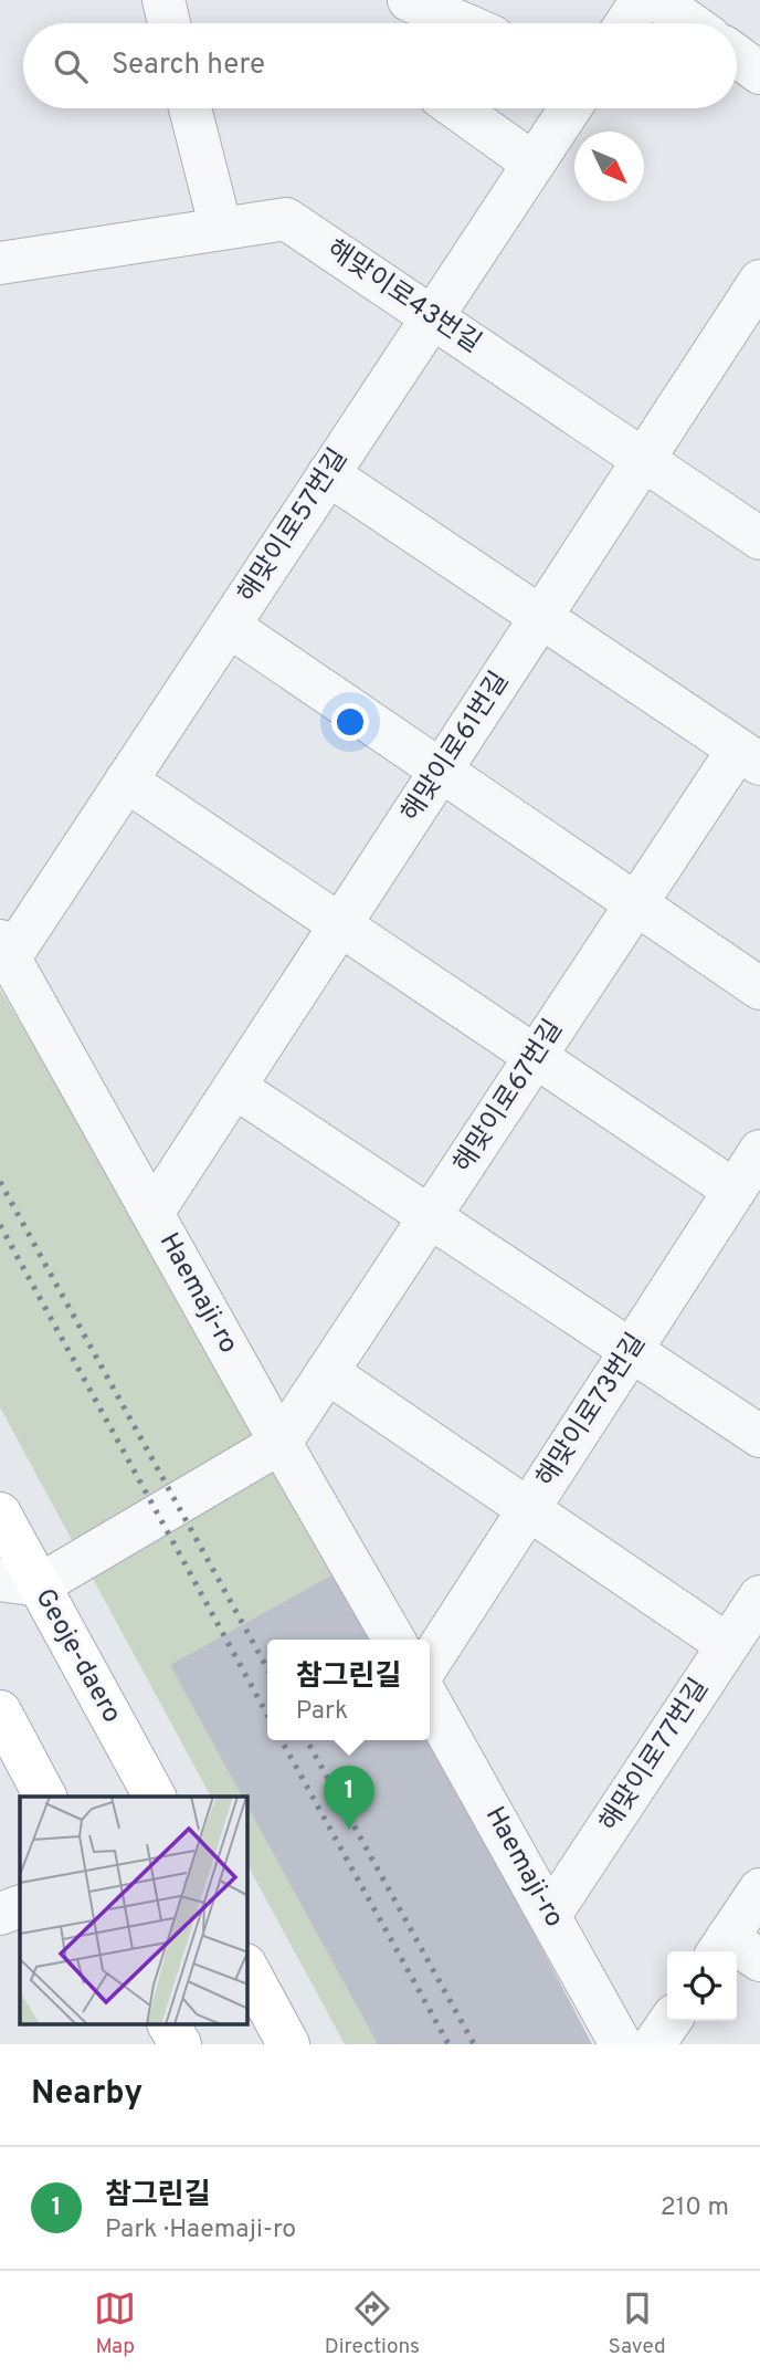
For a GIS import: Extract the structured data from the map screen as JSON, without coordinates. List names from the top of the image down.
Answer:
{
  "streets": {
    "main road": ["Geoje-daero"],
    "street": [
      "해맞이로43번길",
      "해맞이로57번길",
      "해맞이로61번길",
      "해맞이로67번길",
      "Haemaji-ro",
      "해맞이로73번길",
      "해맞이로77번길"
    ]
  },
  "crossings": [
    ["해맞이로43번길", "해맞이로57번길"],
    ["해맞이로43번길", "해맞이로61번길"],
    ["해맞이로57번길", "Haemaji-ro"],
    ["해맞이로61번길", "Haemaji-ro"],
    ["해맞이로67번길", "Haemaji-ro"],
    ["Haemaji-ro", "해맞이로77번길"]
  ],
  "north": "bottom right",
  "page": {
    "search": "Search here",
    "popup": ["참그린길", "Park"],
    "pins": "1",
    "heading": "Nearby",
    "list": [
      {
        "mark": "1",
        "name": "참그린길",
        "note": "Park · Haemaji-ro",
        "value": "210 m"
      }
    ],
    "nav": ["Map", "Directions", "Saved"]
  }
}
